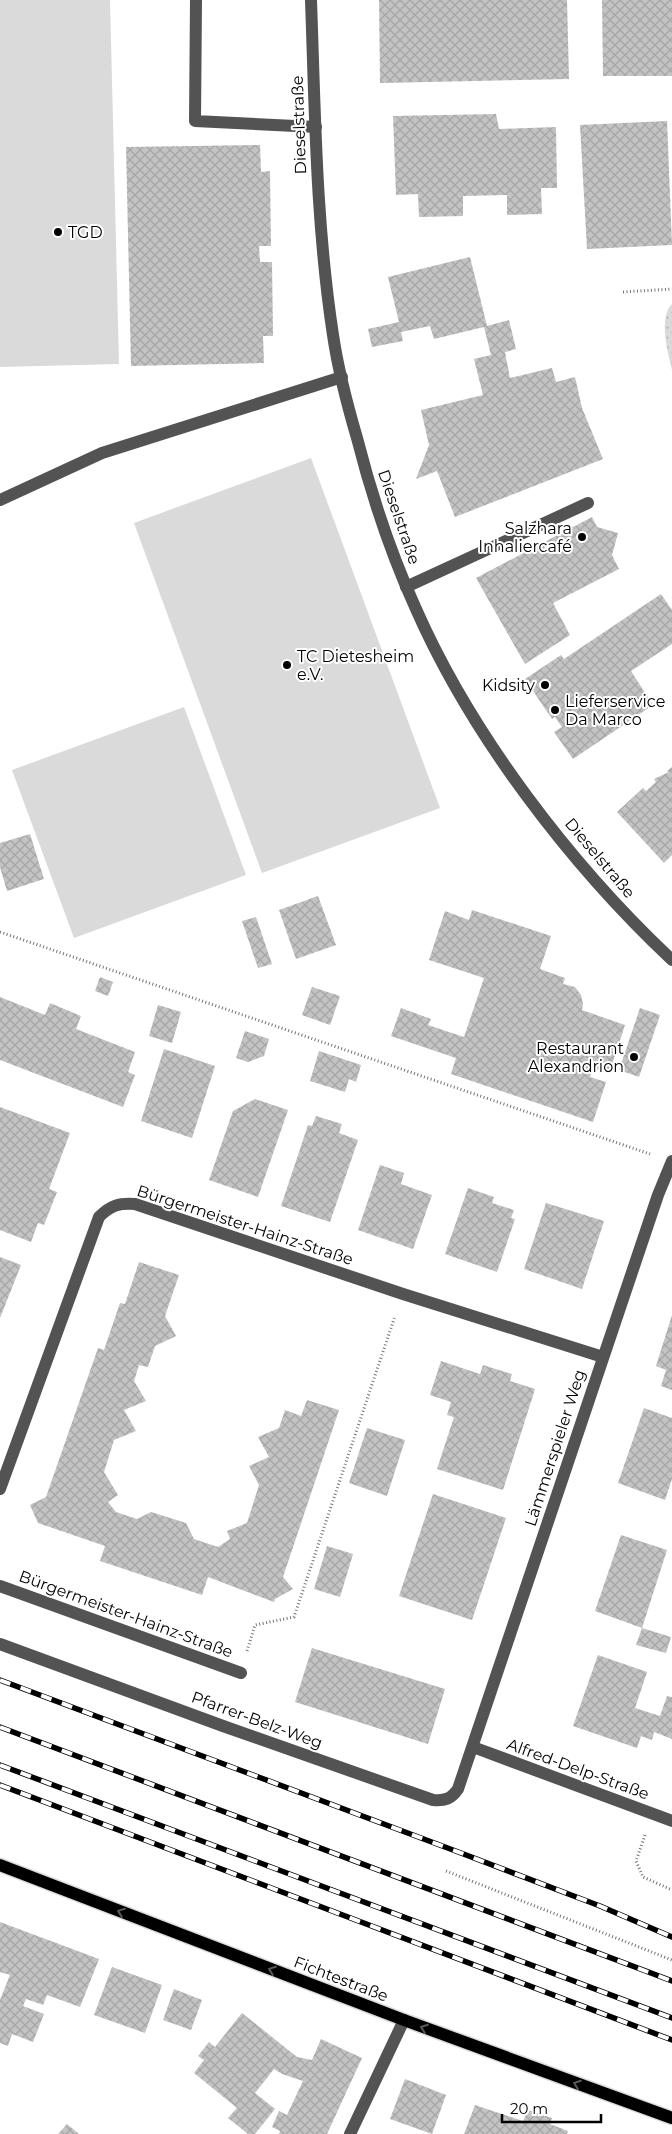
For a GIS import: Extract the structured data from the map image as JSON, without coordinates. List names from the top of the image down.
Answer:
{
  "streets": {
    "main road": ["Fichtestraße"],
    "street": [
      "Dieselstraße",
      "Bürgermeister-Hainz-Straße",
      "Lämmerspieler Weg",
      "Pfarrer-Belz-Weg",
      "Alfred-Delp-Straße"
    ]
  },
  "crossings": [
    ["Bürgermeister-Hainz-Straße", "Lämmerspieler Weg"],
    ["Lämmerspieler Weg", "Pfarrer-Belz-Weg"],
    ["Lämmerspieler Weg", "Alfred-Delp-Straße"],
    ["Pfarrer-Belz-Weg", "Alfred-Delp-Straße"]
  ],
  "one_way": ["Fichtestraße"],
  "places": [
    "TGD",
    "Salzhara Inhaliercafé",
    "TC Dietesheim e.V.",
    "Kidsity",
    "Lieferservice Da Marco",
    "Restaurant Alexandrion"
  ],
  "scale_bar": "20 m"
}
